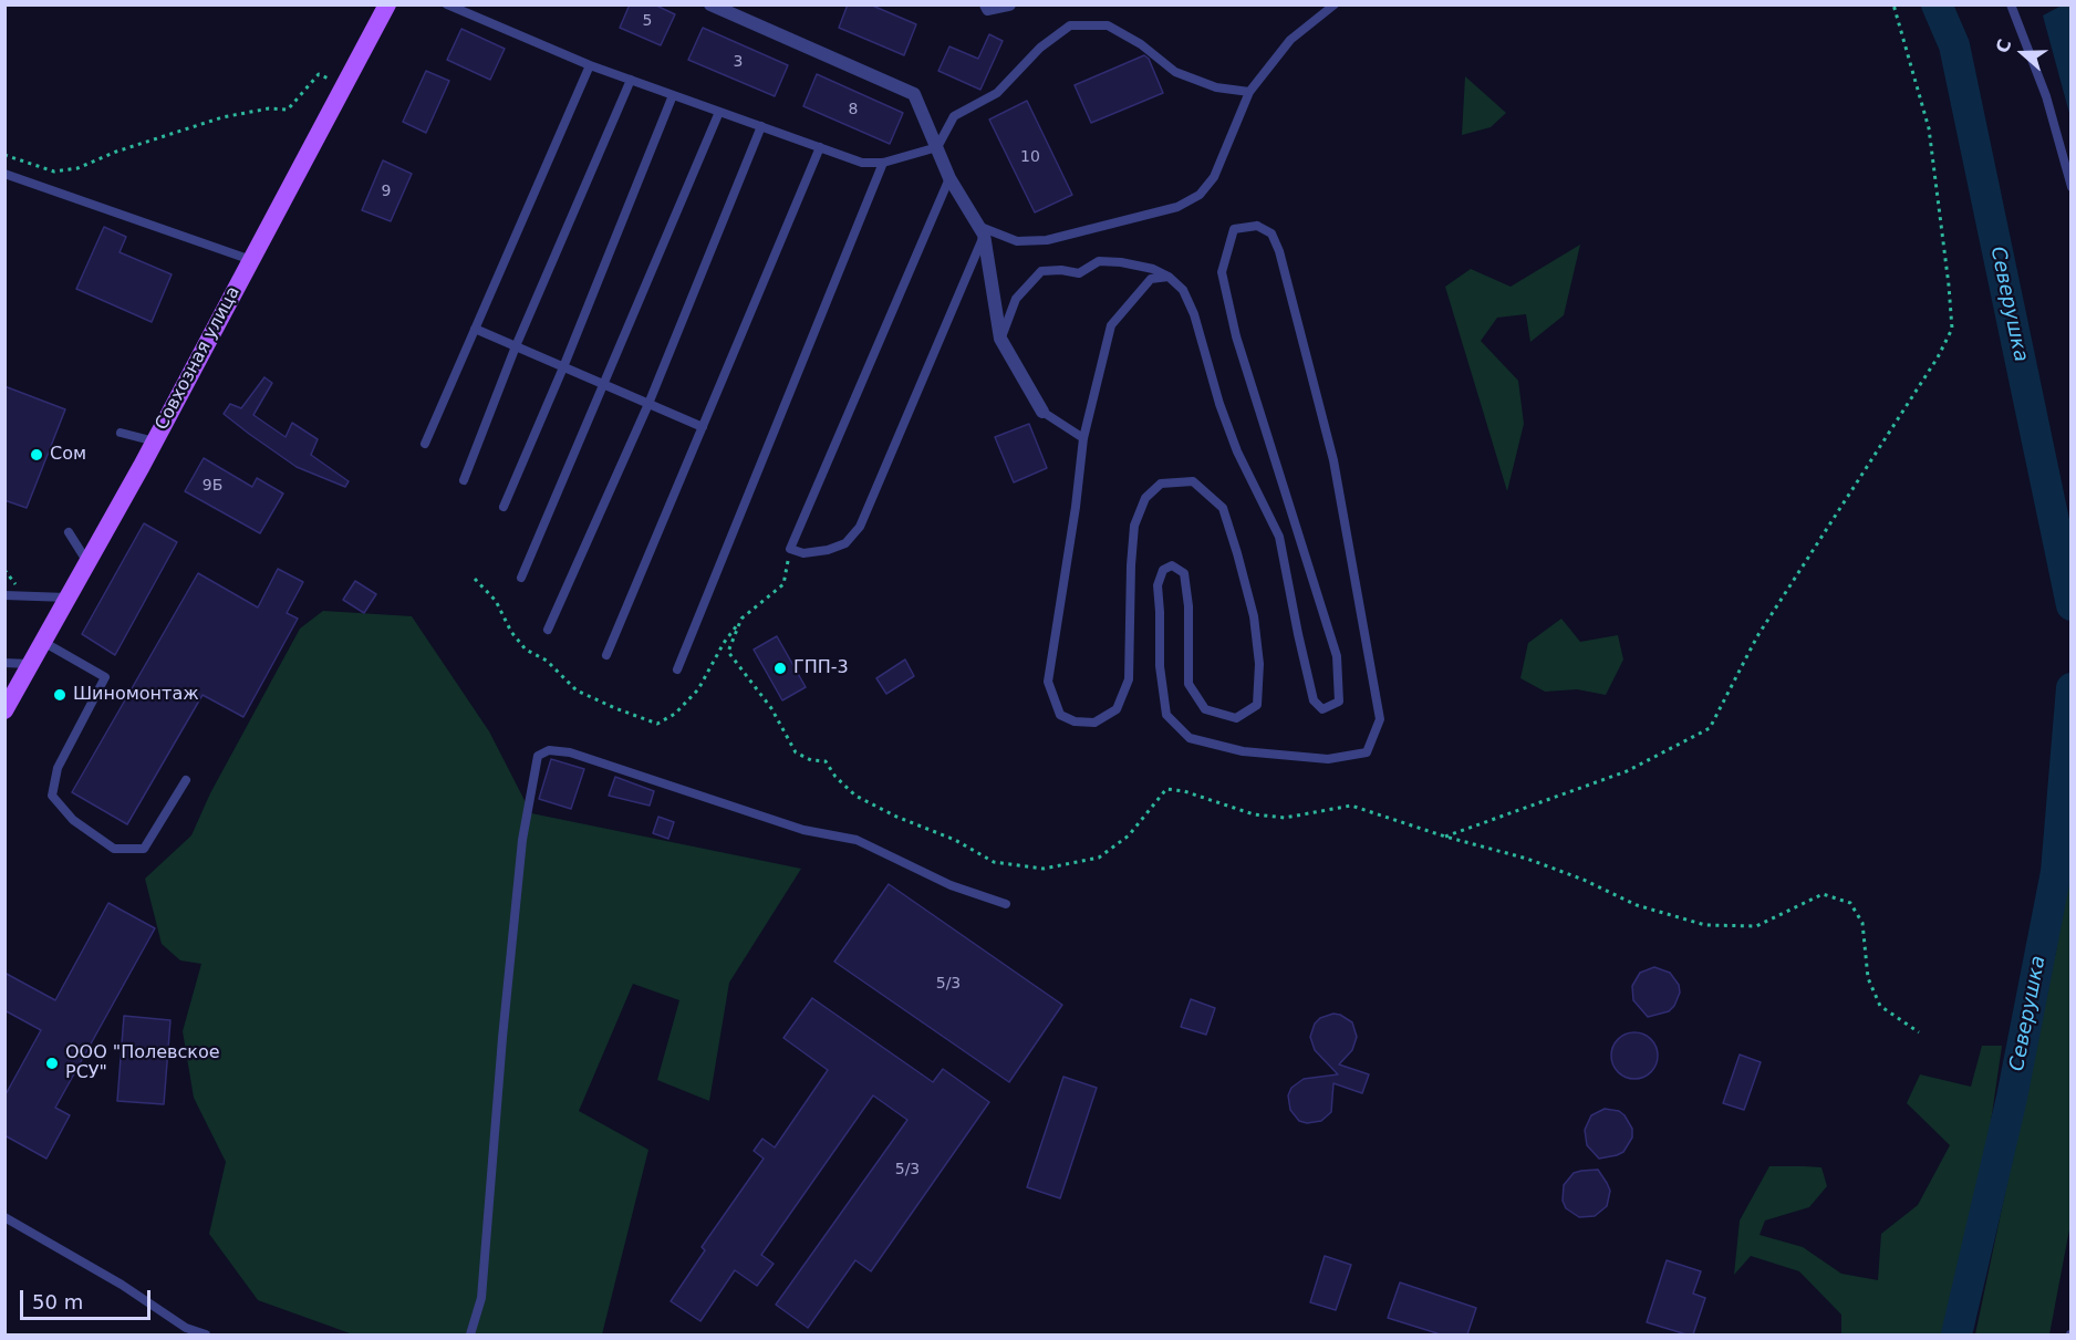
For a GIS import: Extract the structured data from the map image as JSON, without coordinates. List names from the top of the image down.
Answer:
{
  "streets": {
    "main road": ["Совхозная улица"]
  },
  "water": ["Северушка"],
  "places": [
    "Сом",
    "ГПП-3",
    "Шиномонтаж",
    "ООО \"Полевское РСУ\""
  ],
  "house_numbers": [
    "5",
    "3",
    "8",
    "10",
    "9",
    "9Б",
    "5/3",
    "5/3"
  ],
  "scale_bar": "50 m",
  "north": "left"
}
